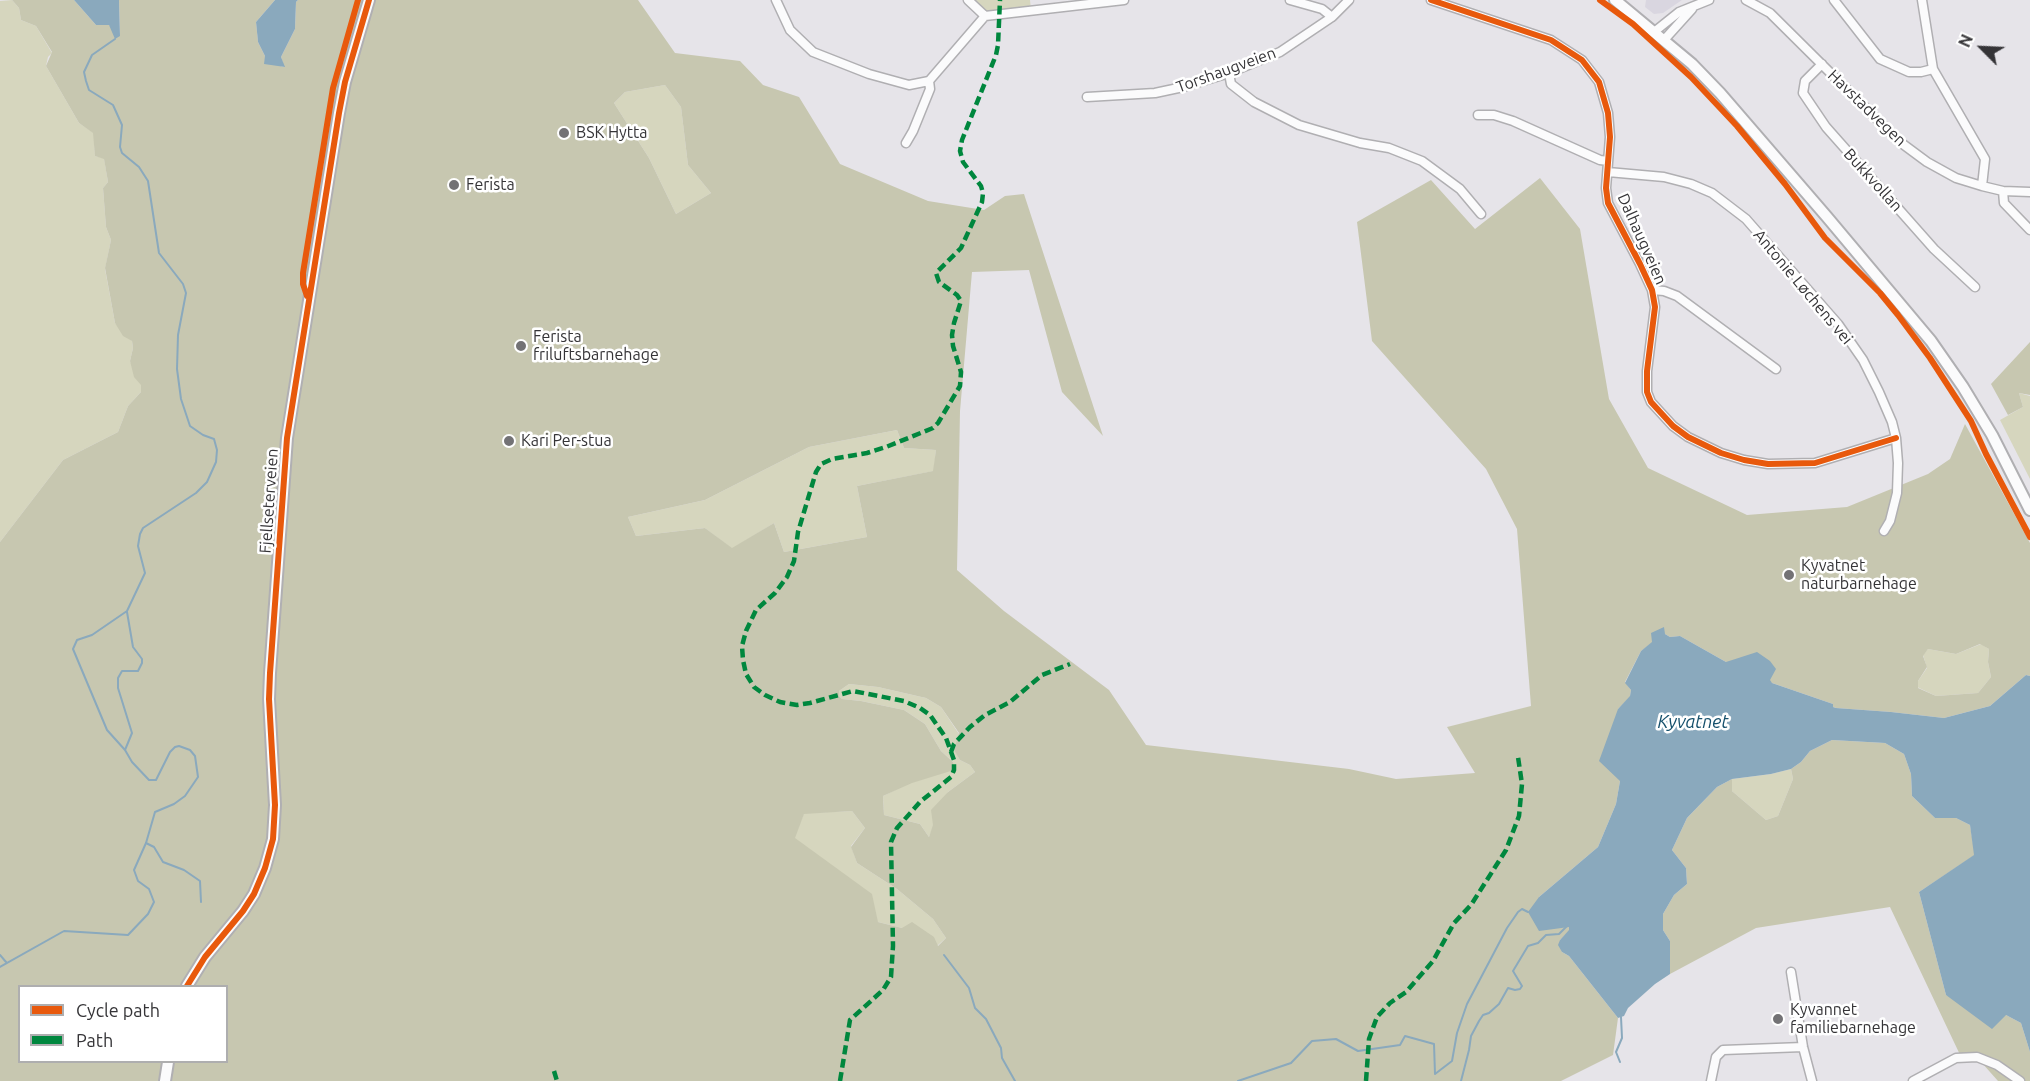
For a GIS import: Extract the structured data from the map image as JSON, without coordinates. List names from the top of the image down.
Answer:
{
  "streets": {
    "street": [
      "Torshaugveien",
      "Havstadvegen",
      "Bukkvollan",
      "Dalhaugveien",
      "Antonie Løchens vei",
      "Fjellseterveien"
    ]
  },
  "crossings": [
    ["Havstadvegen", "Bukkvollan"],
    ["Dalhaugveien", "Antonie Løchens vei"]
  ],
  "water": ["Kyvatnet"],
  "places": [
    "BSK Hytta",
    "Ferista",
    "Ferista friluftsbarnehage",
    "Kari Per-stua",
    "Kyvatnet naturbarnehage",
    "Kyvannet familiebarnehage"
  ],
  "legend": ["Cycle path", "Path"],
  "north": "top left"
}
